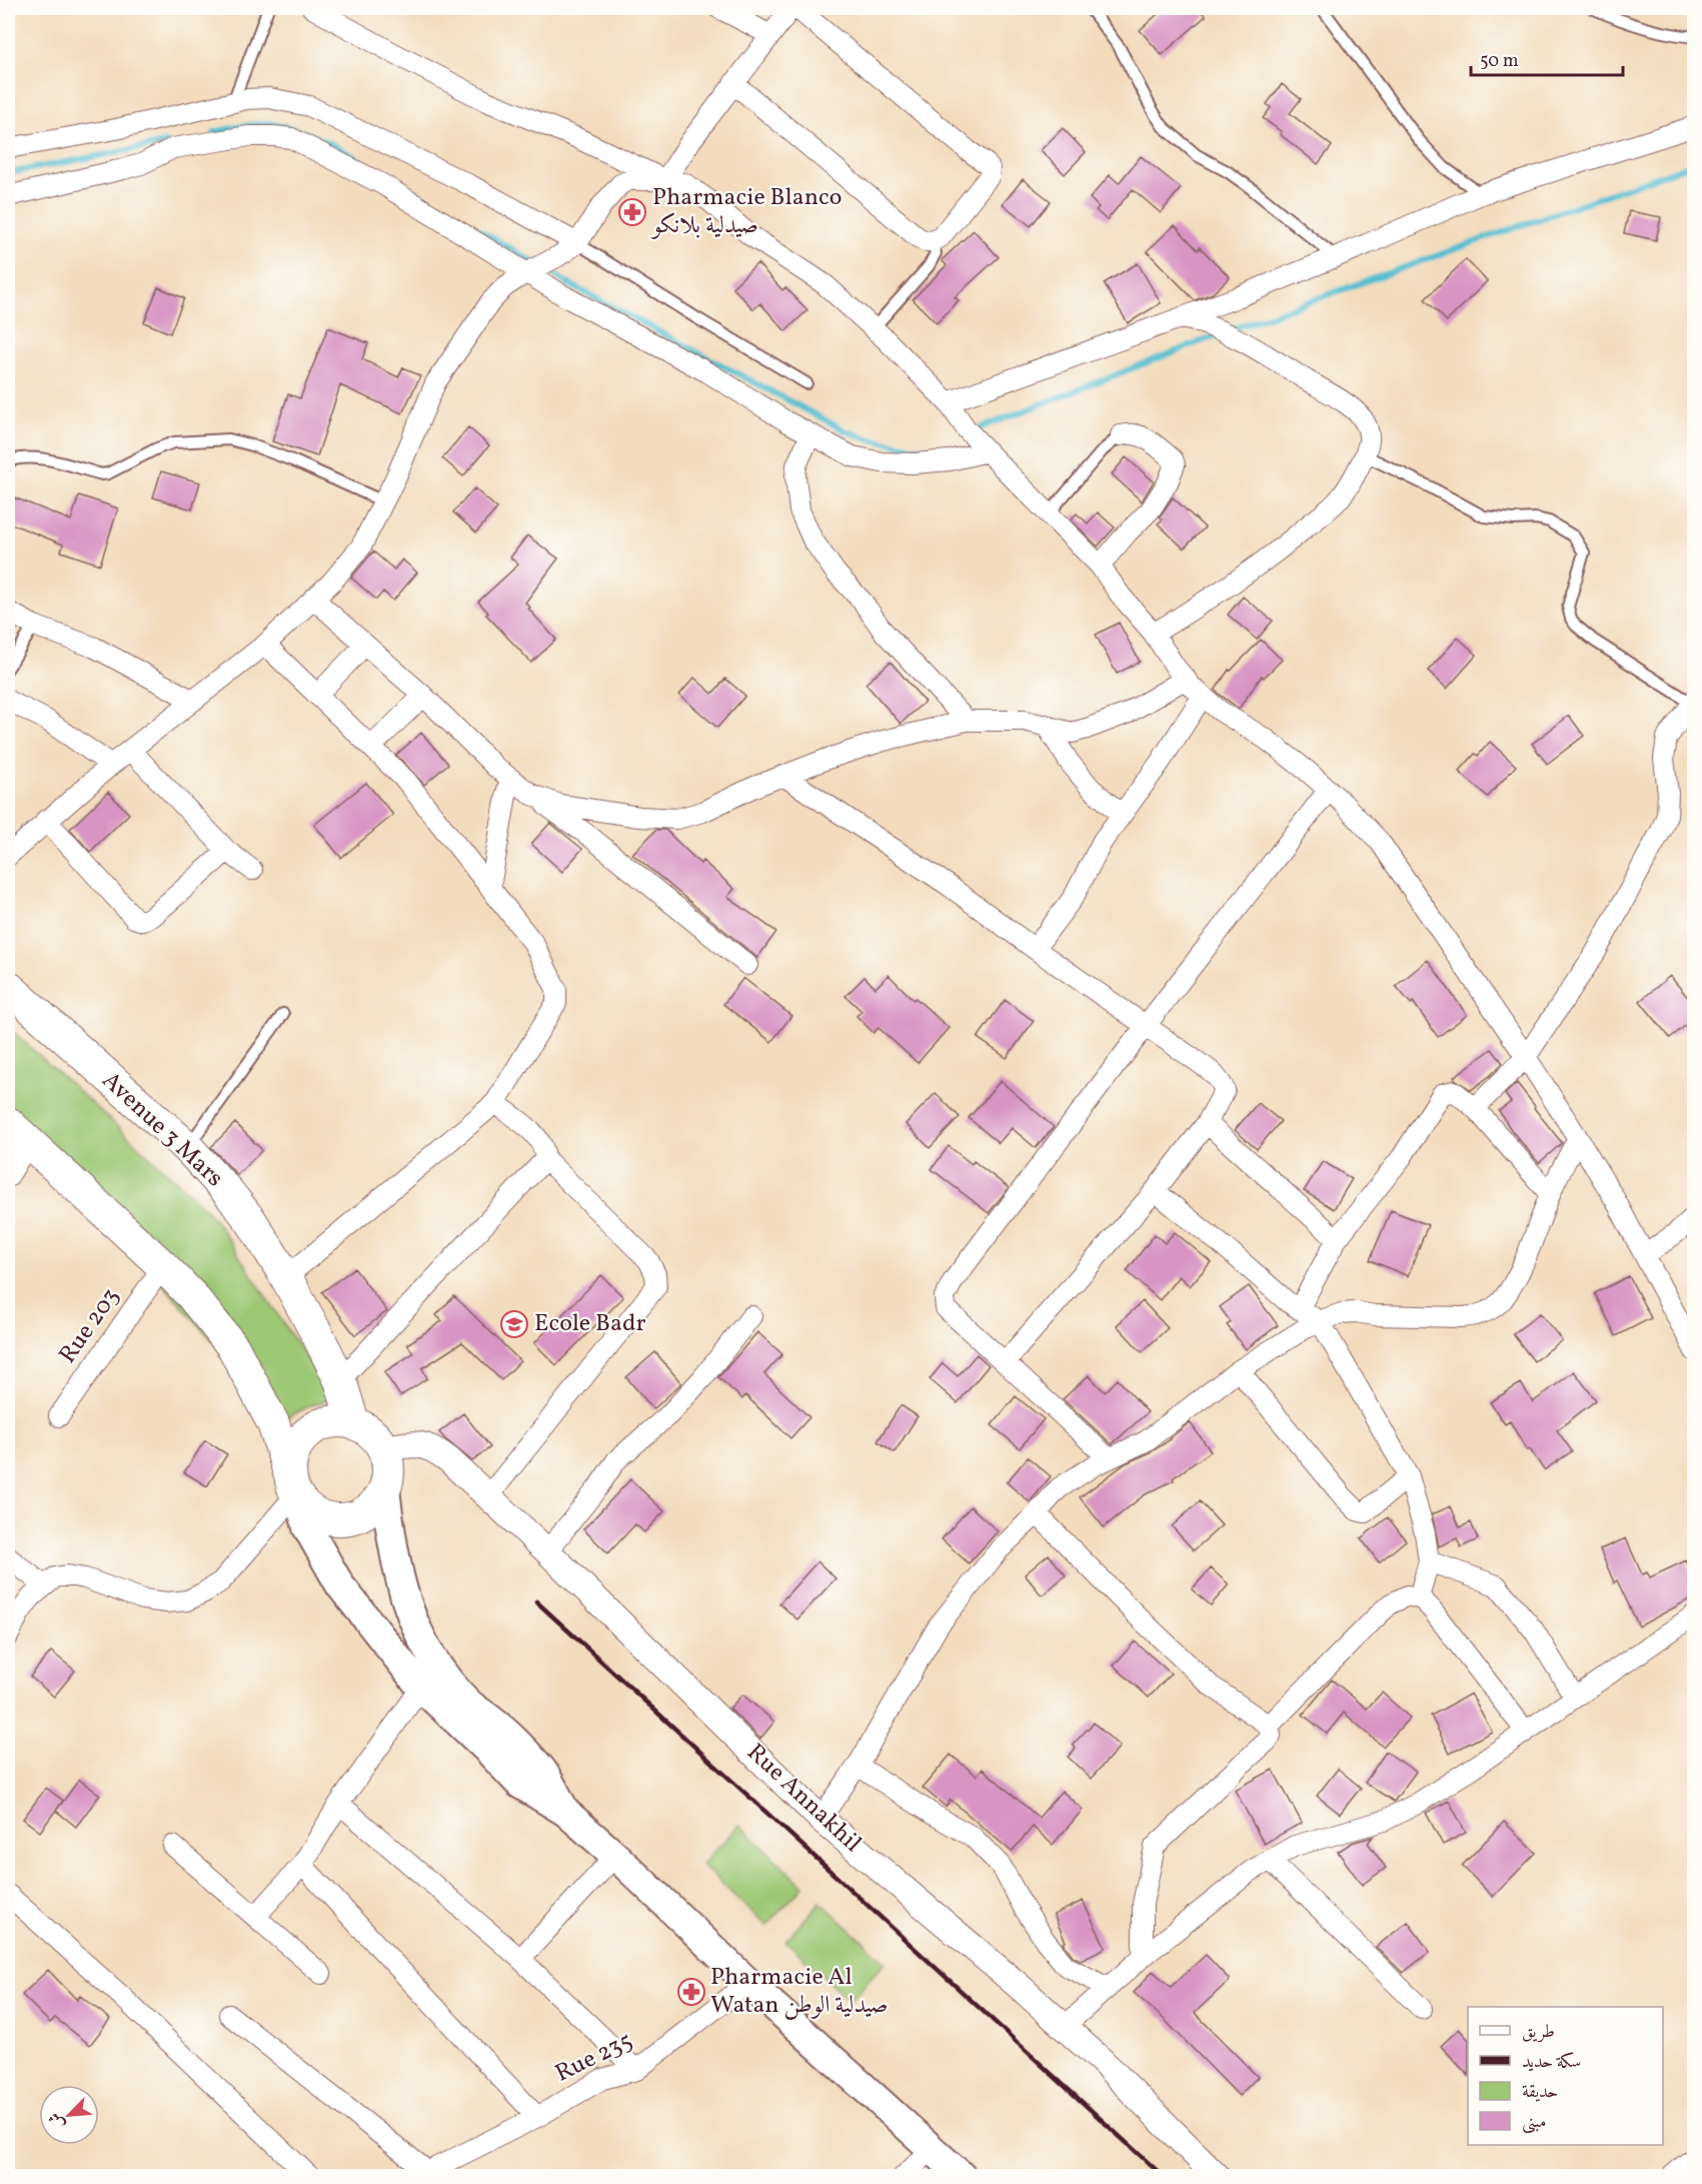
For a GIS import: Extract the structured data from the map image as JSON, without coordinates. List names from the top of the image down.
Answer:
{
  "streets": {
    "main road": ["Avenue 3 Mars"],
    "street": ["Rue 203", "Rue Annakhil", "Rue 235"]
  },
  "crossings": [
    ["Avenue 3 Mars", "Rue Annakhil"]
  ],
  "places": {
    "pharmacy": ["Pharmacie Blanco صيدلية بلانكو", "Pharmacie Al Watan صيدلية الوطن"],
    "school or university": ["Ecole Badr"]
  },
  "legend": [
    "طريق",
    "سكة حديد",
    "حديقة",
    "مبنى"
  ],
  "scale_bar": "50 m",
  "north": "bottom left"
}
